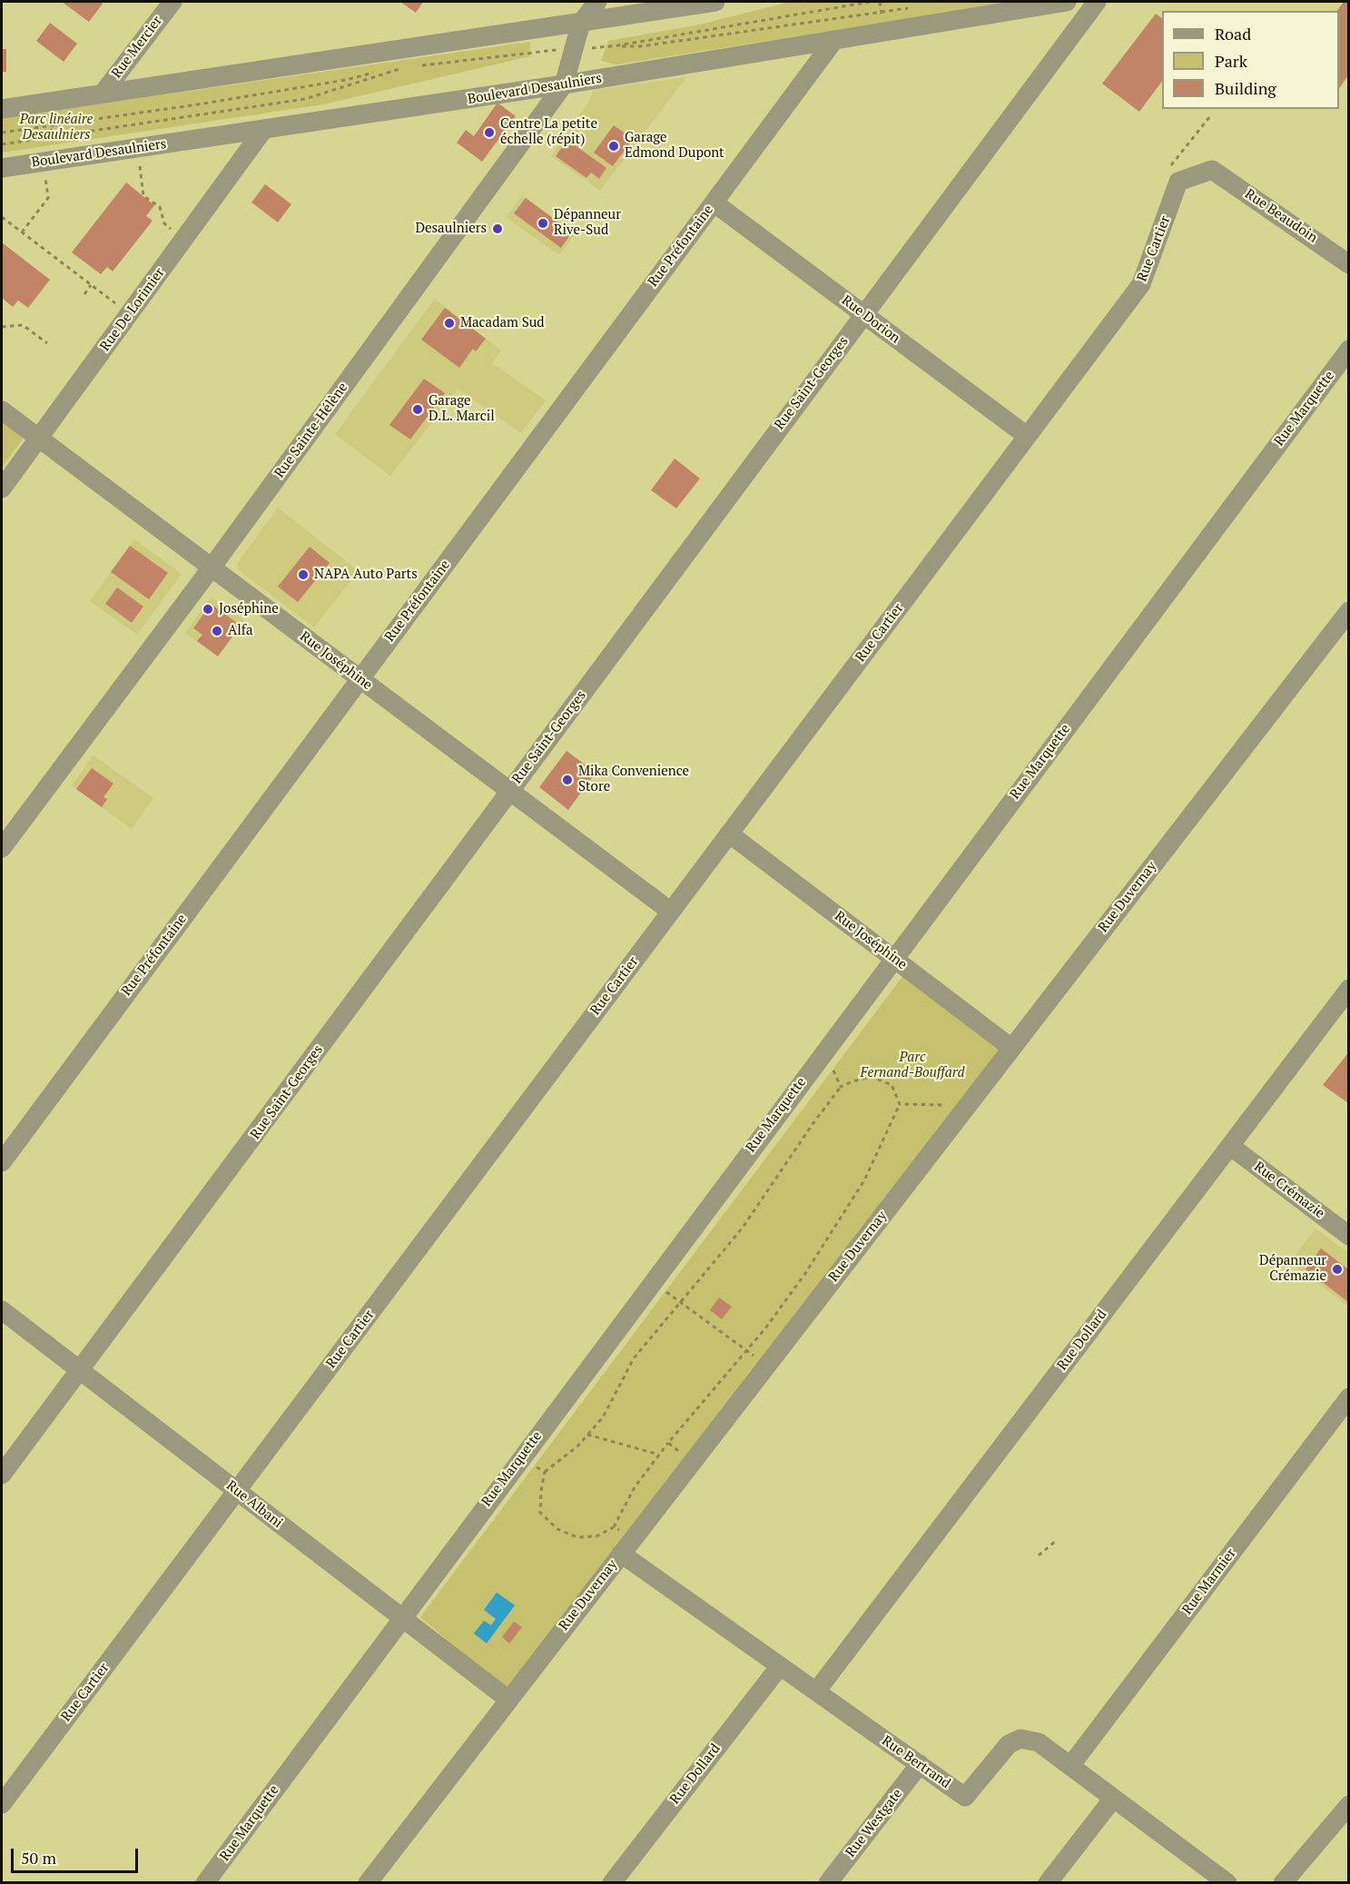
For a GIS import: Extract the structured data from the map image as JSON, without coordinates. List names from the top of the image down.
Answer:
{
  "streets": {
    "street": [
      "Rue Mercier",
      "Boulevard Desaulniers",
      "Rue Beaudoin",
      "Rue Préfontaine",
      "Rue Cartier",
      "Rue De Lorimier",
      "Rue Dorion",
      "Rue Saint-Georges",
      "Rue Marquette",
      "Rue Sainte-Hélène",
      "Rue Joséphine",
      "Rue Duvernay",
      "Rue Crémazie",
      "Rue Dollard",
      "Rue Albani",
      "Rue Marmier",
      "Rue Bertrand",
      "Rue Westgate"
    ]
  },
  "crossings": [
    ["Boulevard Desaulniers", "Rue Préfontaine"],
    ["Boulevard Desaulniers", "Rue De Lorimier"],
    ["Boulevard Desaulniers", "Rue Sainte-Hélène"],
    ["Rue Beaudoin", "Rue Cartier"],
    ["Rue Préfontaine", "Rue Dorion"],
    ["Rue Préfontaine", "Rue Joséphine"],
    ["Rue Cartier", "Rue Dorion"],
    ["Rue Cartier", "Rue Joséphine"],
    ["Rue Cartier", "Rue Albani"],
    ["Rue De Lorimier", "Rue Joséphine"],
    ["Rue Dorion", "Rue Saint-Georges"],
    ["Rue Saint-Georges", "Rue Joséphine"],
    ["Rue Saint-Georges", "Rue Albani"],
    ["Rue Marquette", "Rue Joséphine"],
    ["Rue Marquette", "Rue Albani"],
    ["Rue Sainte-Hélène", "Rue Joséphine"],
    ["Rue Joséphine", "Rue Duvernay"],
    ["Rue Duvernay", "Rue Albani"],
    ["Rue Duvernay", "Rue Bertrand"],
    ["Rue Crémazie", "Rue Dollard"],
    ["Rue Dollard", "Rue Bertrand"],
    ["Rue Marmier", "Rue Bertrand"],
    ["Rue Bertrand", "Rue Westgate"]
  ],
  "parks": ["Parc linéaire Desaulniers", "Parc Fernand-Bouffard"],
  "places": [
    "Centre La petite échelle (répit)",
    "Garage Edmond Dupont",
    "Dépanneur Rive-Sud",
    "Desaulniers",
    "Macadam Sud",
    "Garage D.L. Marcil",
    "NAPA Auto Parts",
    "Joséphine",
    "Alfa",
    "Mika Convenience Store",
    "Dépanneur Crémazie"
  ],
  "legend": ["Road", "Park", "Building"],
  "scale_bar": "50 m"
}
